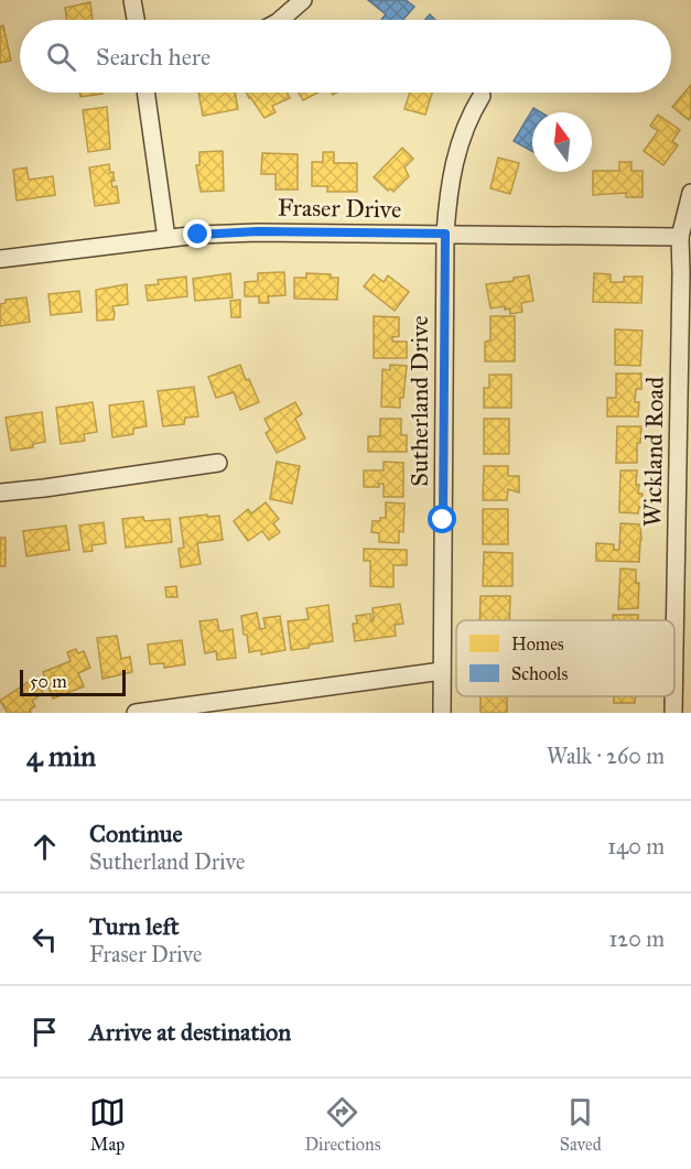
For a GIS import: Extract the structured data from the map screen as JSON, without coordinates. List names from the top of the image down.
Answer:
{
  "streets": {
    "street": ["Fraser Drive", "Sutherland Drive", "Wickland Road"]
  },
  "crossings": [
    ["Fraser Drive", "Sutherland Drive"],
    ["Fraser Drive", "Wickland Road"]
  ],
  "legend": ["Homes", "Schools"],
  "scale_bar": "50 m",
  "north": "top",
  "page": {
    "search": "Search here",
    "scale": "50 m",
    "heading": ["4 min", "Walk · 260 m"],
    "list": [
      ["Continue", "Sutherland Drive", "140 m"],
      ["Turn left", "Fraser Drive", "120 m"],
      "Arrive at destination"
    ],
    "nav": ["Map", "Directions", "Saved"]
  }
}
